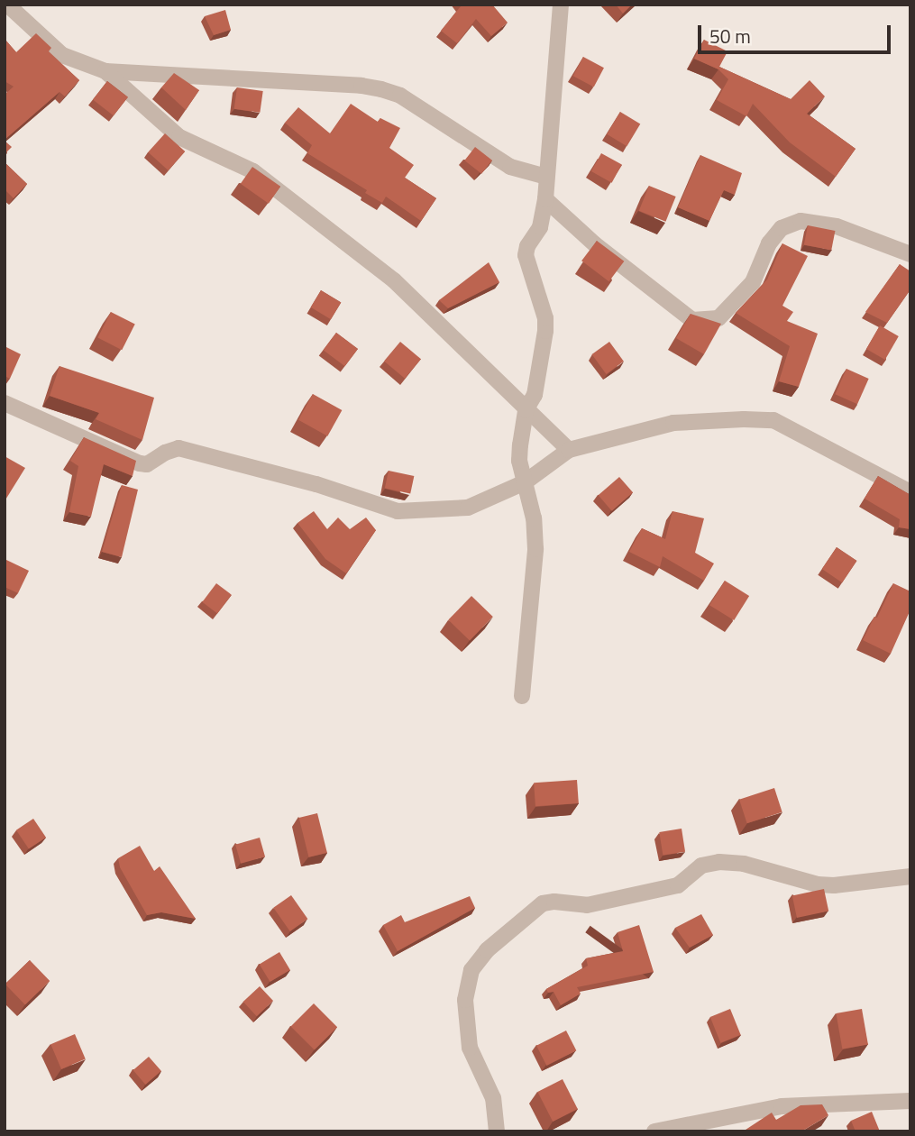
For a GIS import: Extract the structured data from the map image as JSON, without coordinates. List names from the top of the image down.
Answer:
{
  "scale_bar": "50 m"
}
